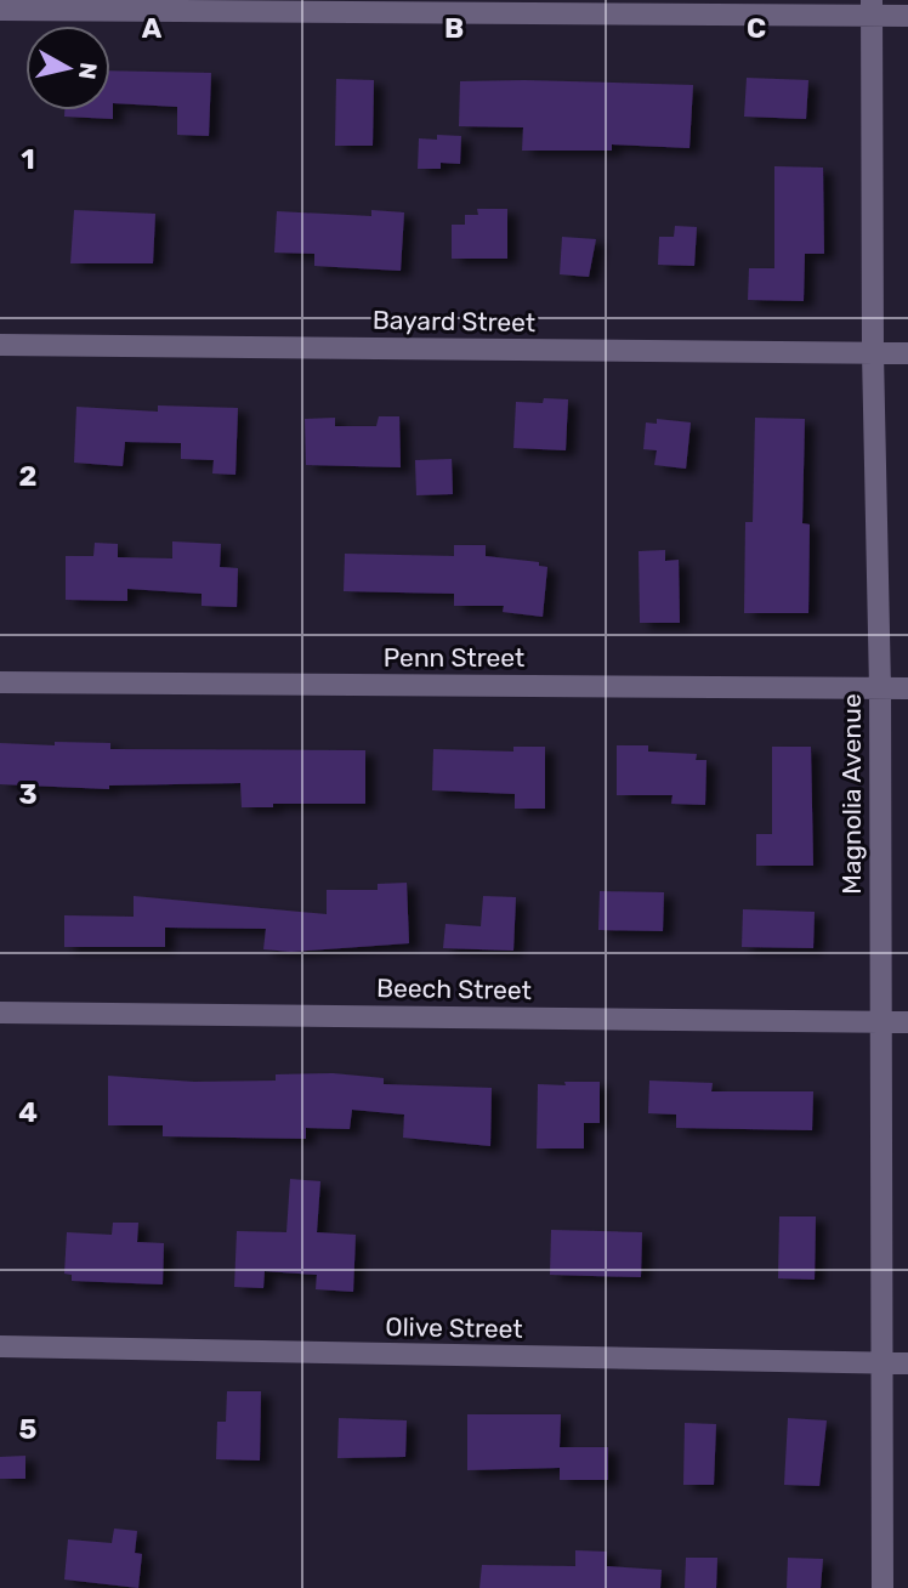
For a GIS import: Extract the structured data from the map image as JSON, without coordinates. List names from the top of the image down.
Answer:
{
  "streets": {
    "street": [
      "Bayard Street",
      "Penn Street",
      "Magnolia Avenue",
      "Beech Street",
      "Olive Street"
    ]
  },
  "crossings": [
    ["Bayard Street", "Magnolia Avenue"],
    ["Penn Street", "Magnolia Avenue"],
    ["Magnolia Avenue", "Beech Street"],
    ["Magnolia Avenue", "Olive Street"]
  ],
  "north": "right",
  "grid": {
    "columns": ["A", "B", "C"],
    "rows": [
      "1",
      "2",
      "3",
      "4",
      "5"
    ]
  }
}
